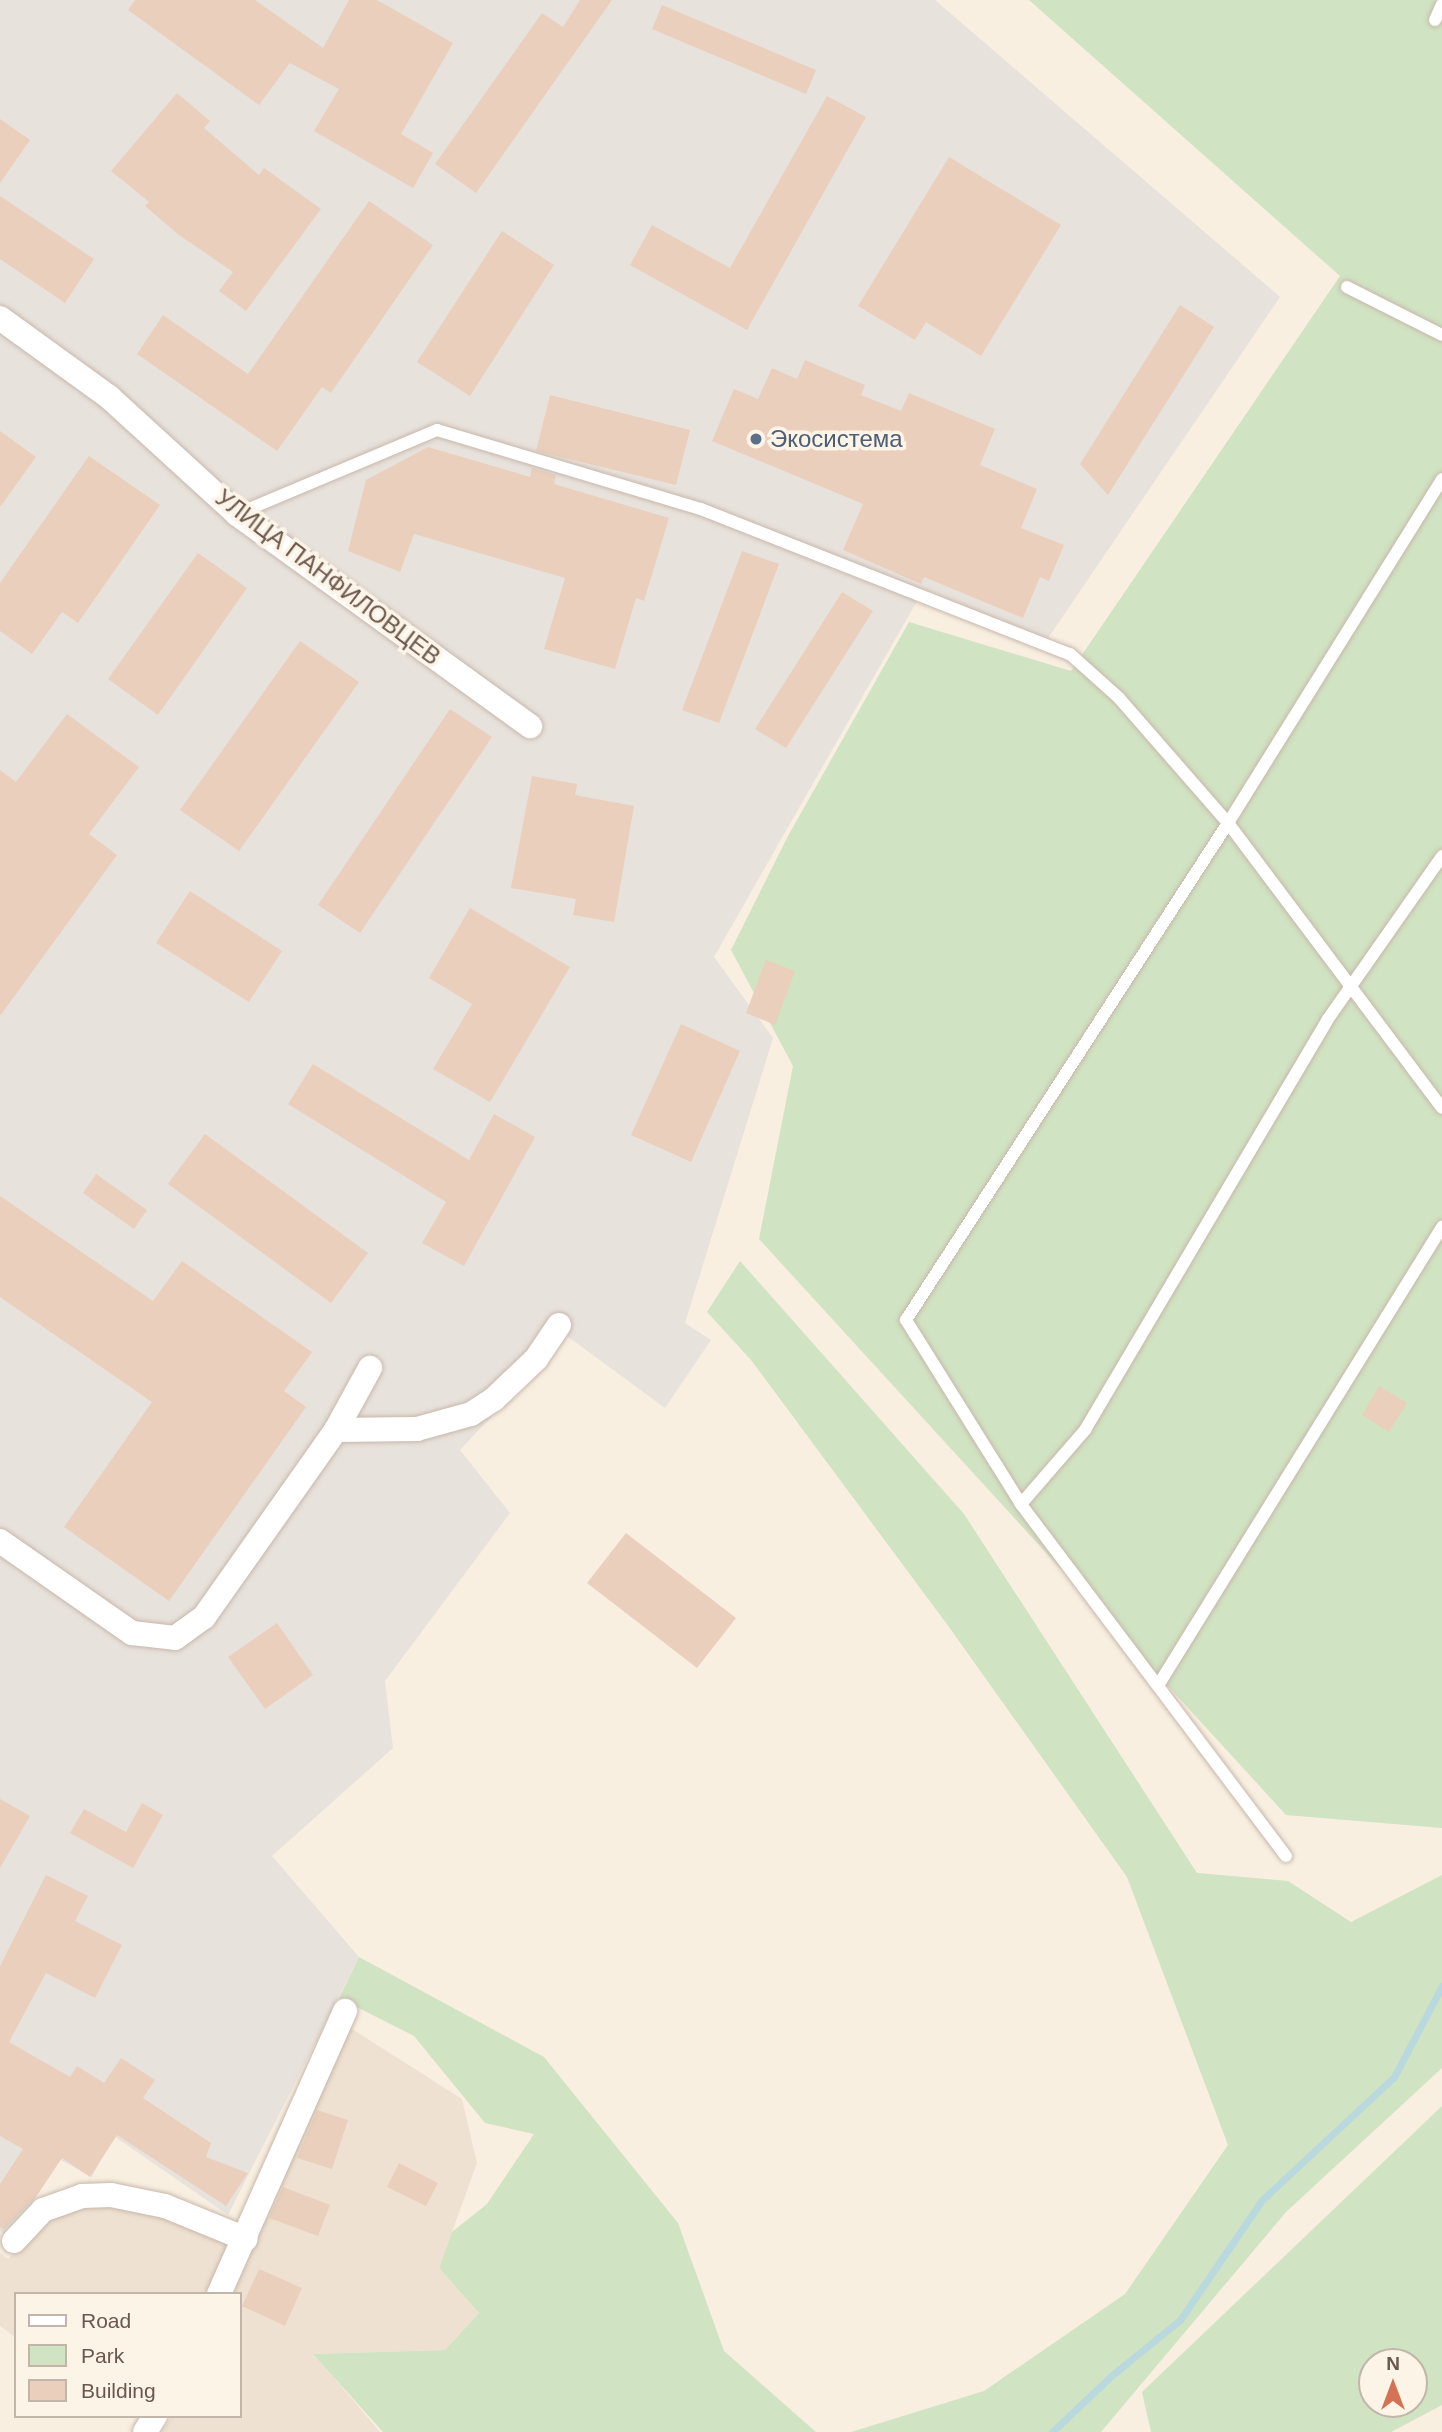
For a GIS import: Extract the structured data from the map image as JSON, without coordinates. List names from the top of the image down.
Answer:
{
  "streets": {
    "street": ["УЛИЦА ПАНФИЛОВЦЕВ"]
  },
  "places": ["Экосистема"],
  "legend": ["Road", "Park", "Building"],
  "north": "top"
}
